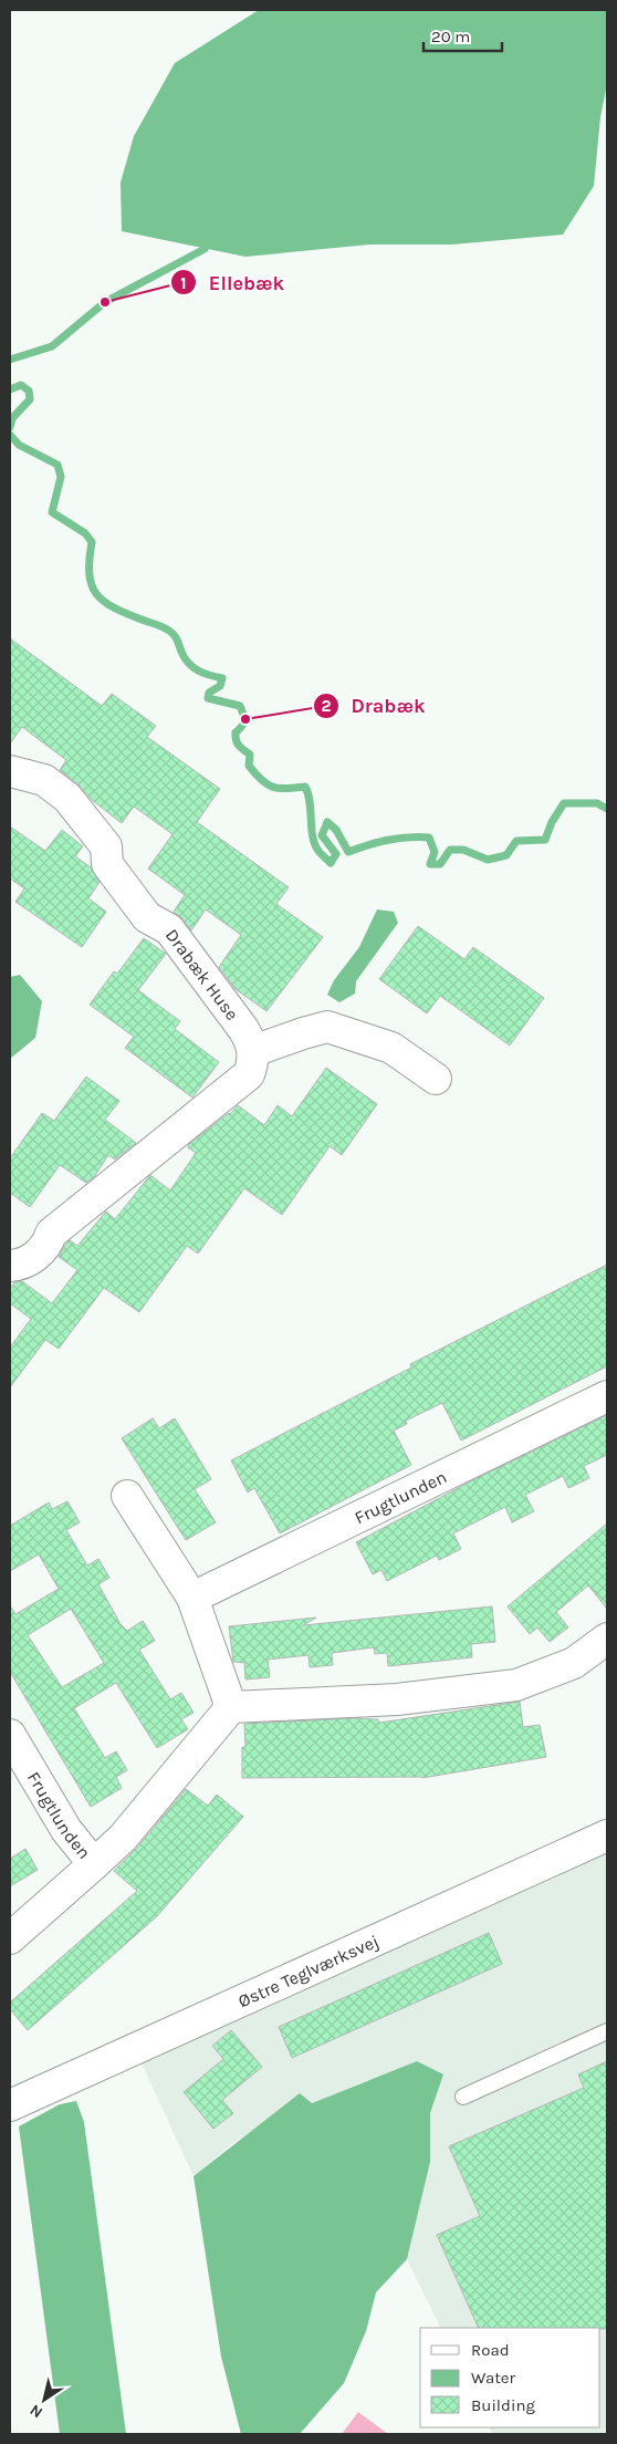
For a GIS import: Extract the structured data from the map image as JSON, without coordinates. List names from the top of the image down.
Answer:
{
  "streets": {
    "street": ["Drabæk Huse", "Frugtlunden", "Østre Teglværksvej"]
  },
  "places": ["Ellebæk", "Drabæk"],
  "legend": ["Road", "Water", "Building"],
  "scale_bar": "20 m",
  "north": "bottom left"
}
